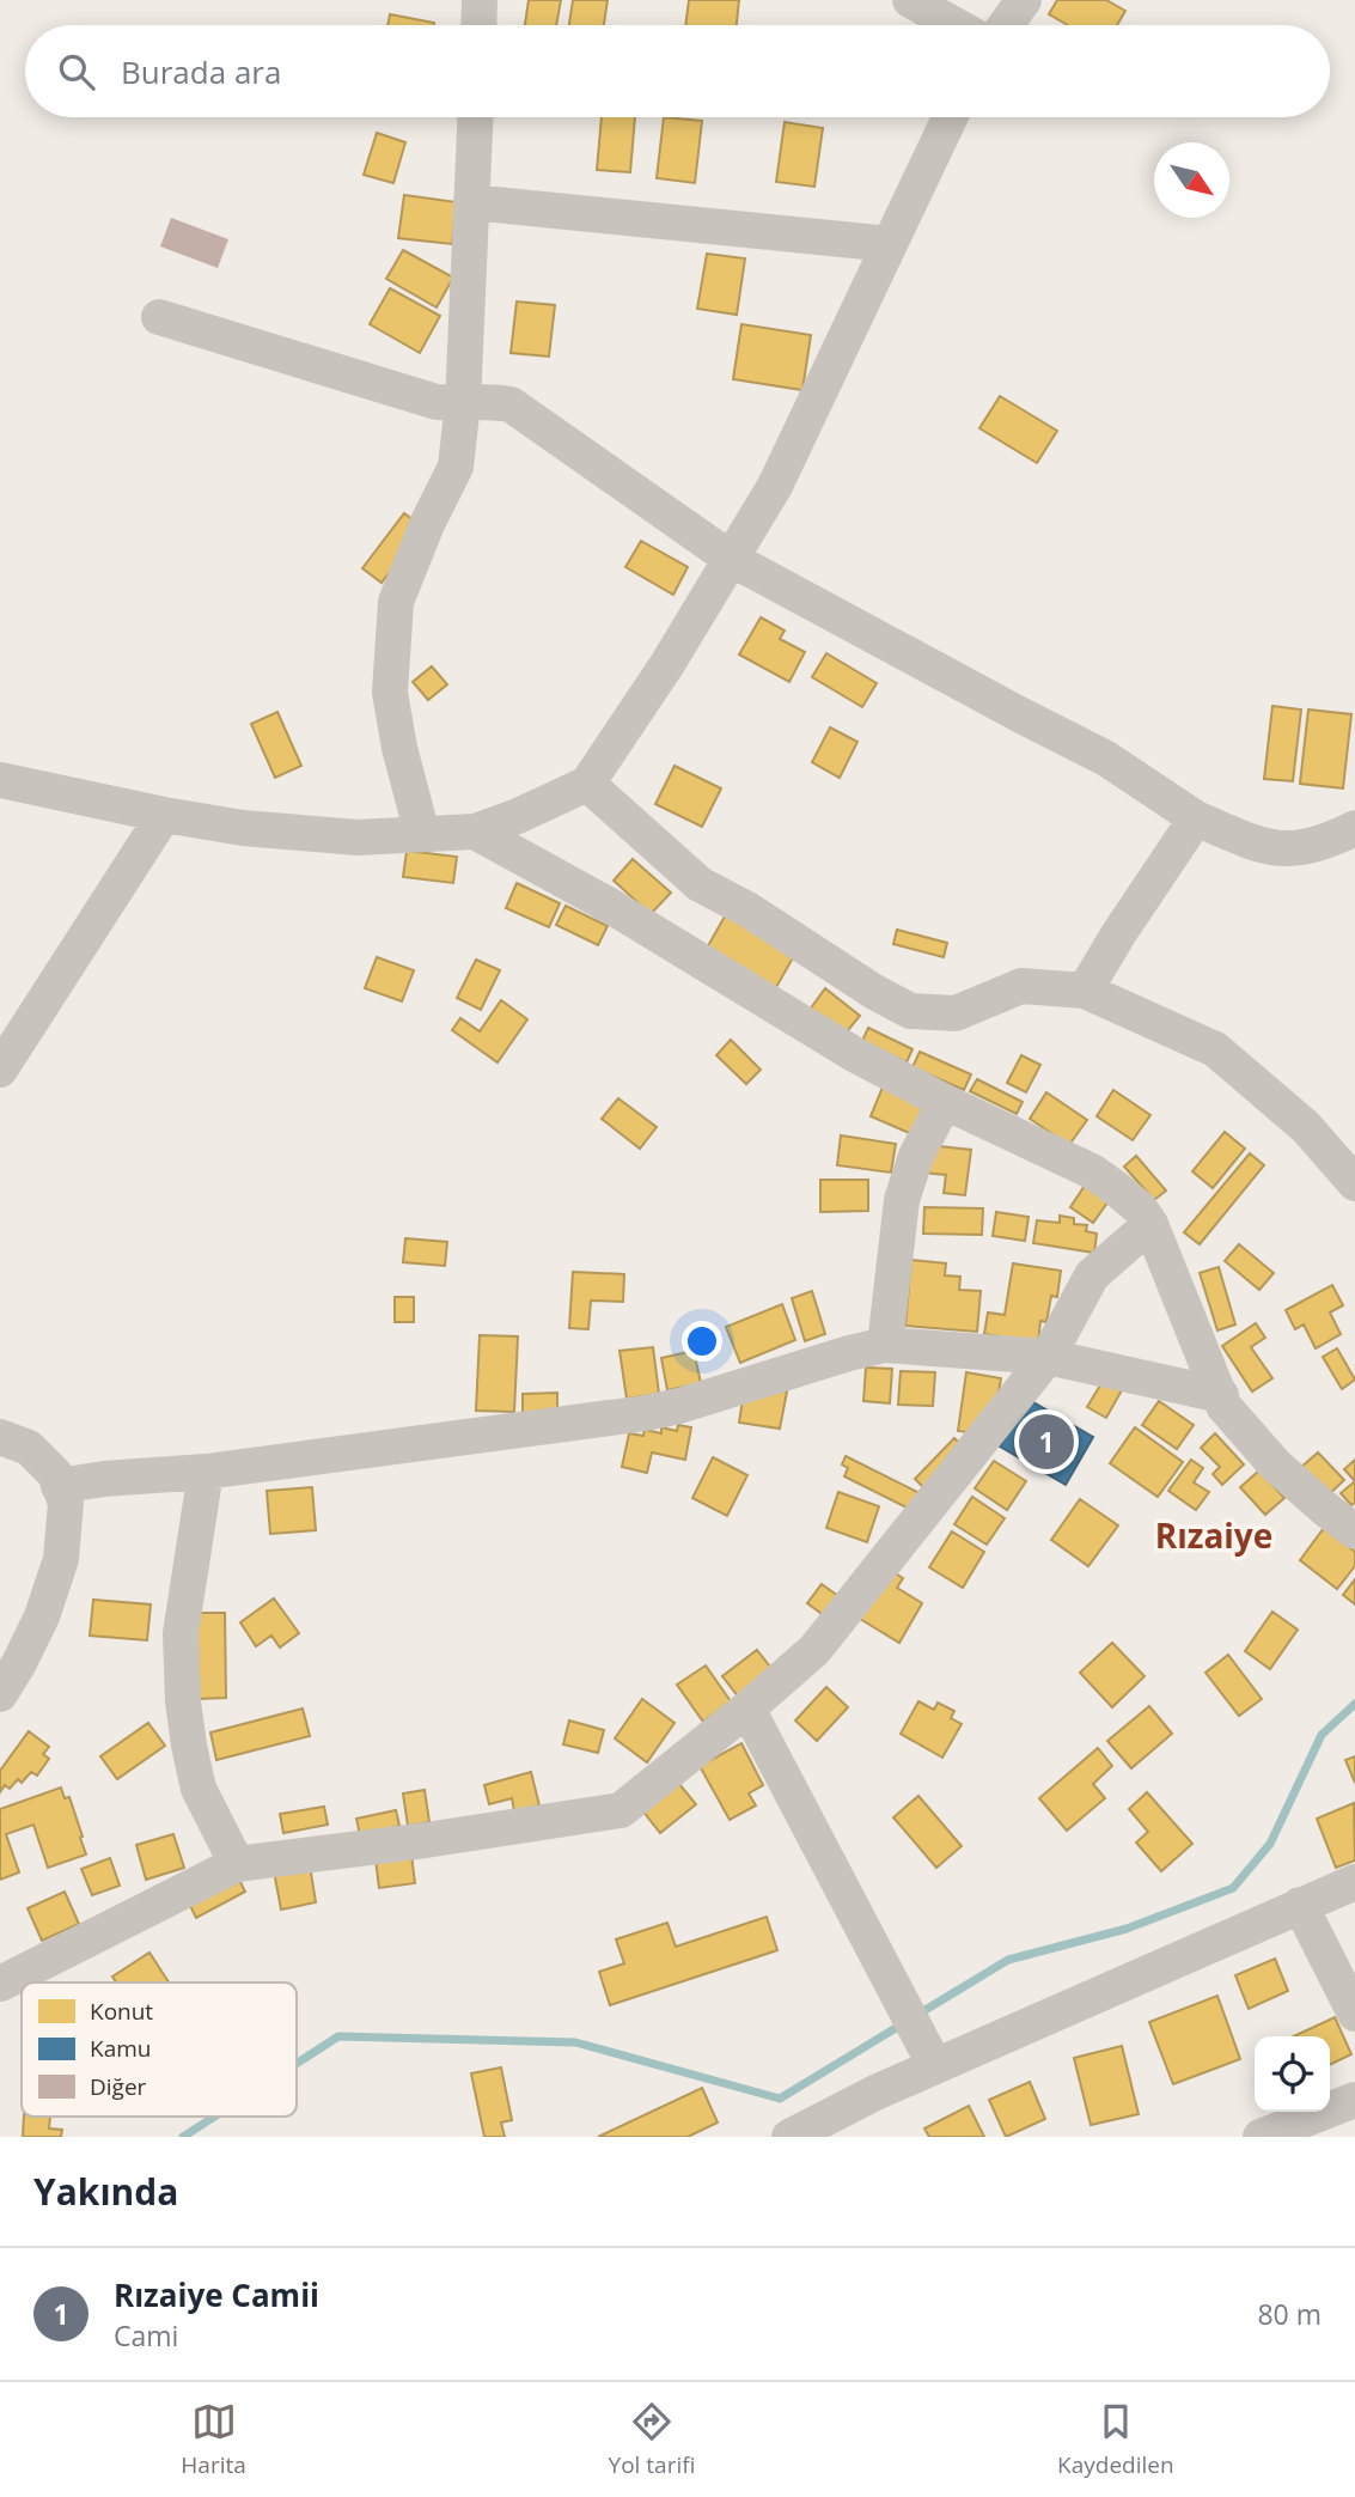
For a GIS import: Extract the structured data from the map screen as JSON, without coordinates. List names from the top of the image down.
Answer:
{
  "districts": ["Rızaiye"],
  "legend": ["Konut", "Kamu", "Diğer"],
  "north": "bottom right",
  "page": {
    "search": "Burada ara",
    "pins": "1",
    "heading": "Yakında",
    "list": [
      {
        "mark": "1",
        "name": "Rızaiye Camii",
        "note": "Cami",
        "value": "80 m"
      }
    ],
    "nav": ["Harita", "Yol tarifi", "Kaydedilen"]
  }
}
